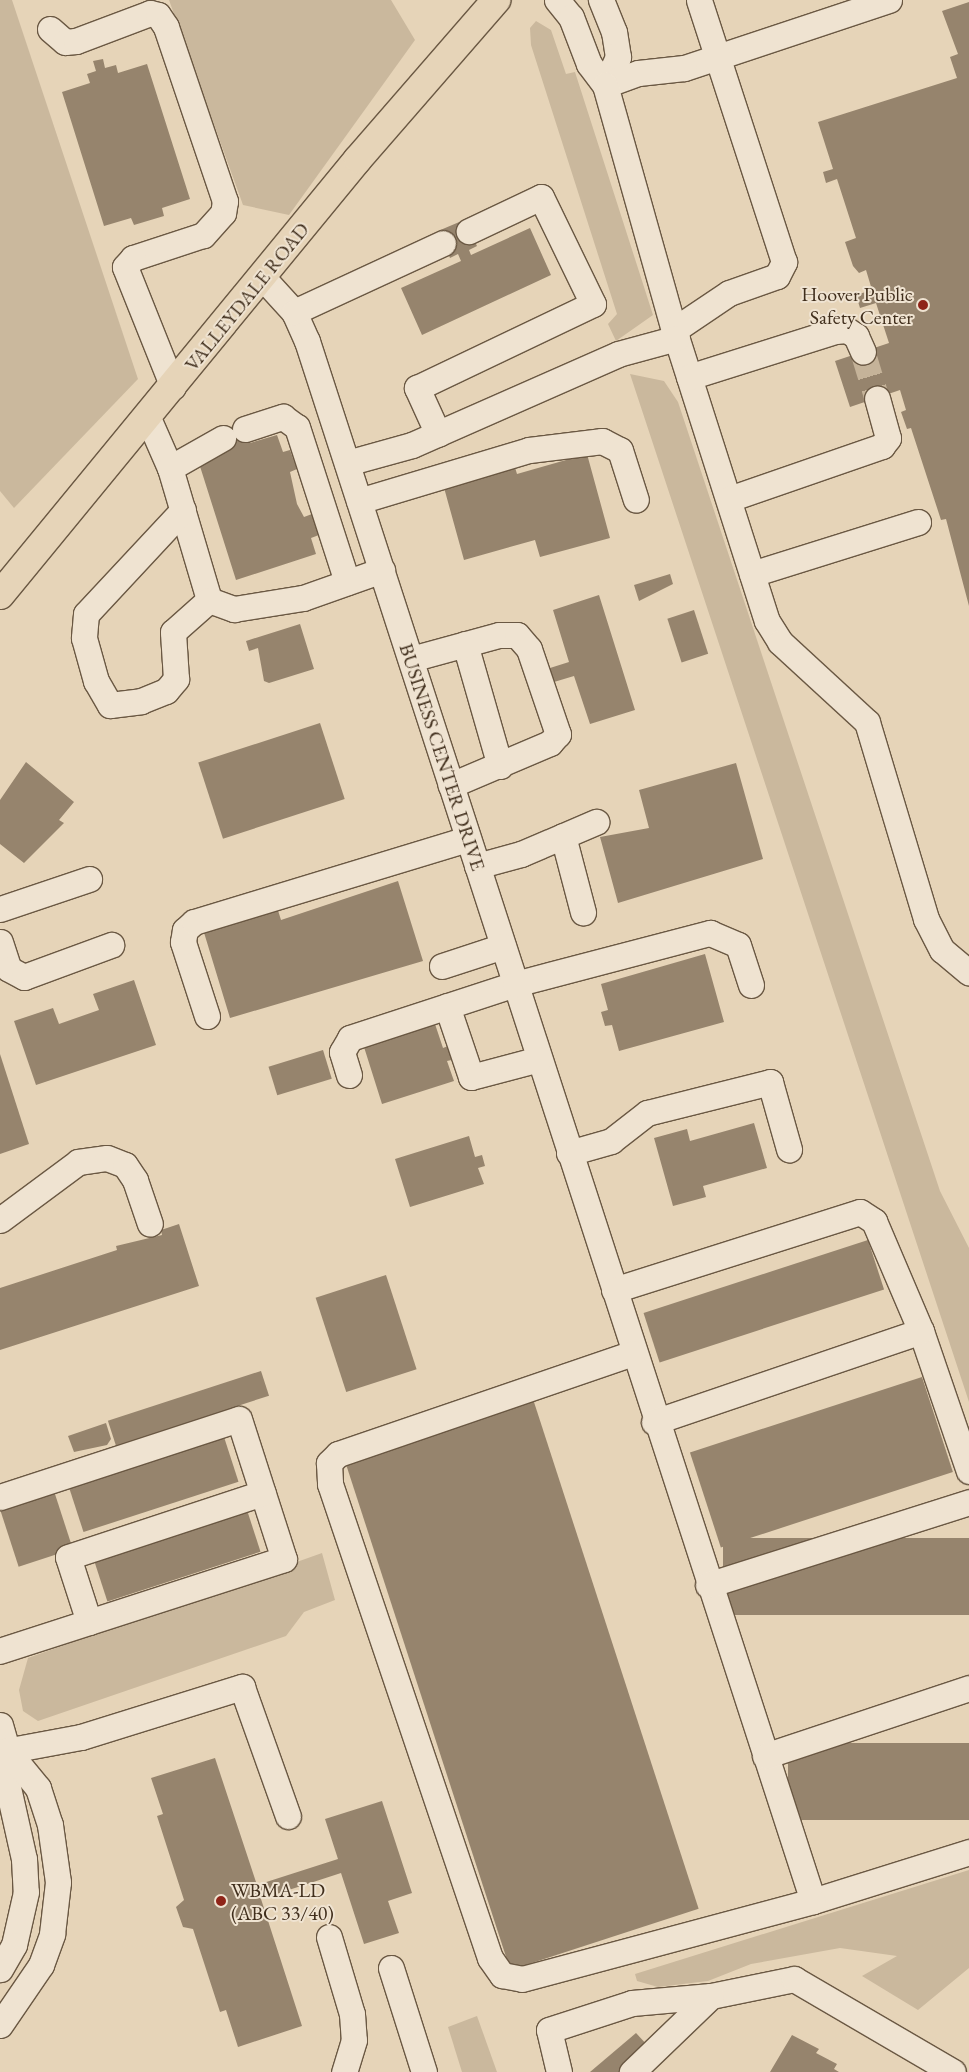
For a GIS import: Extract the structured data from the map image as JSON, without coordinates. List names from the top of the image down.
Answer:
{
  "streets": {
    "main road": ["VALLEYDALE ROAD"],
    "street": ["BUSINESS CENTER DRIVE"]
  },
  "crossings": [
    ["VALLEYDALE ROAD", "BUSINESS CENTER DRIVE"]
  ],
  "places": ["Hoover Public Safety Center", "WBMA-LD (ABC 33/40)"]
}
